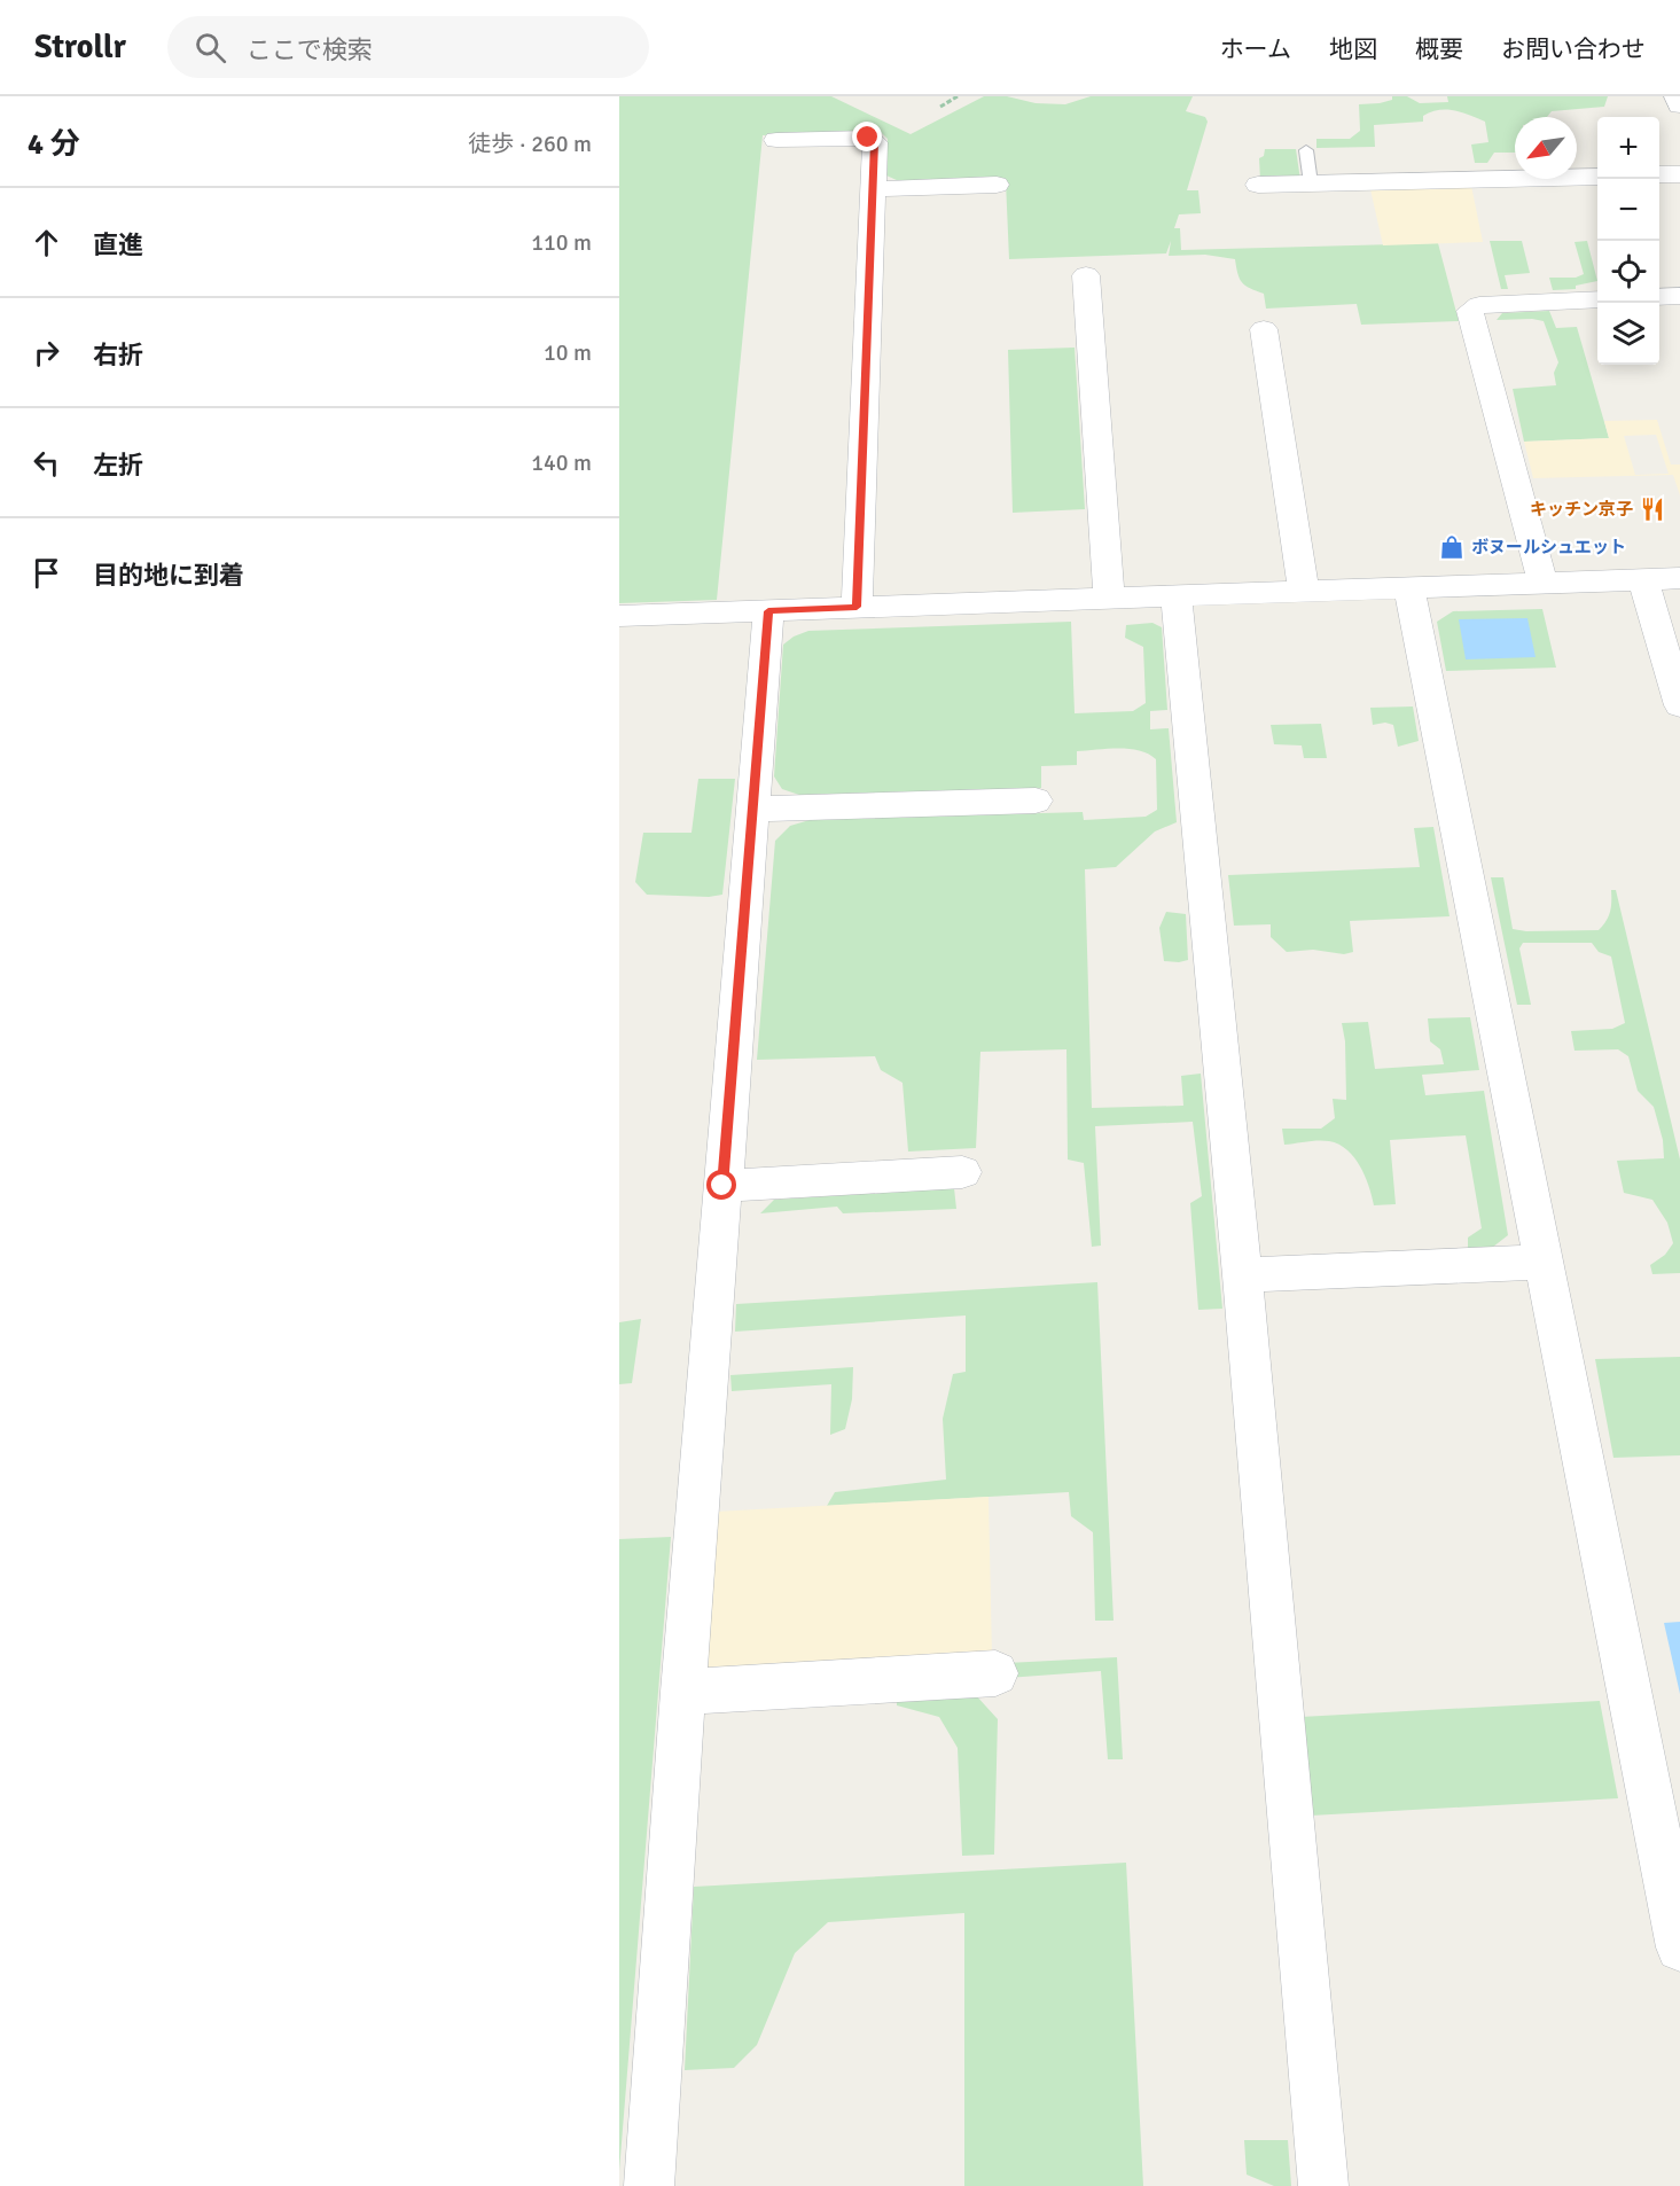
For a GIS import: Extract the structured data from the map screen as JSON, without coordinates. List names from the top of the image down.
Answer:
{
  "places": {
    "restaurant": ["キッチン京子"],
    "shop": ["ボヌールシュエット"]
  },
  "north": "bottom left",
  "page": {
    "header": "Strollr",
    "search": "ここで検索",
    "nav": [
      "ホーム",
      "地図",
      "概要",
      "お問い合わせ"
    ],
    "heading": ["4 分", "徒歩 · 260 m"],
    "map_buttons": ["+", "−"],
    "list": [
      ["直進", "110 m"],
      ["右折", "10 m"],
      ["左折", "140 m"],
      "目的地に到着"
    ]
  }
}
